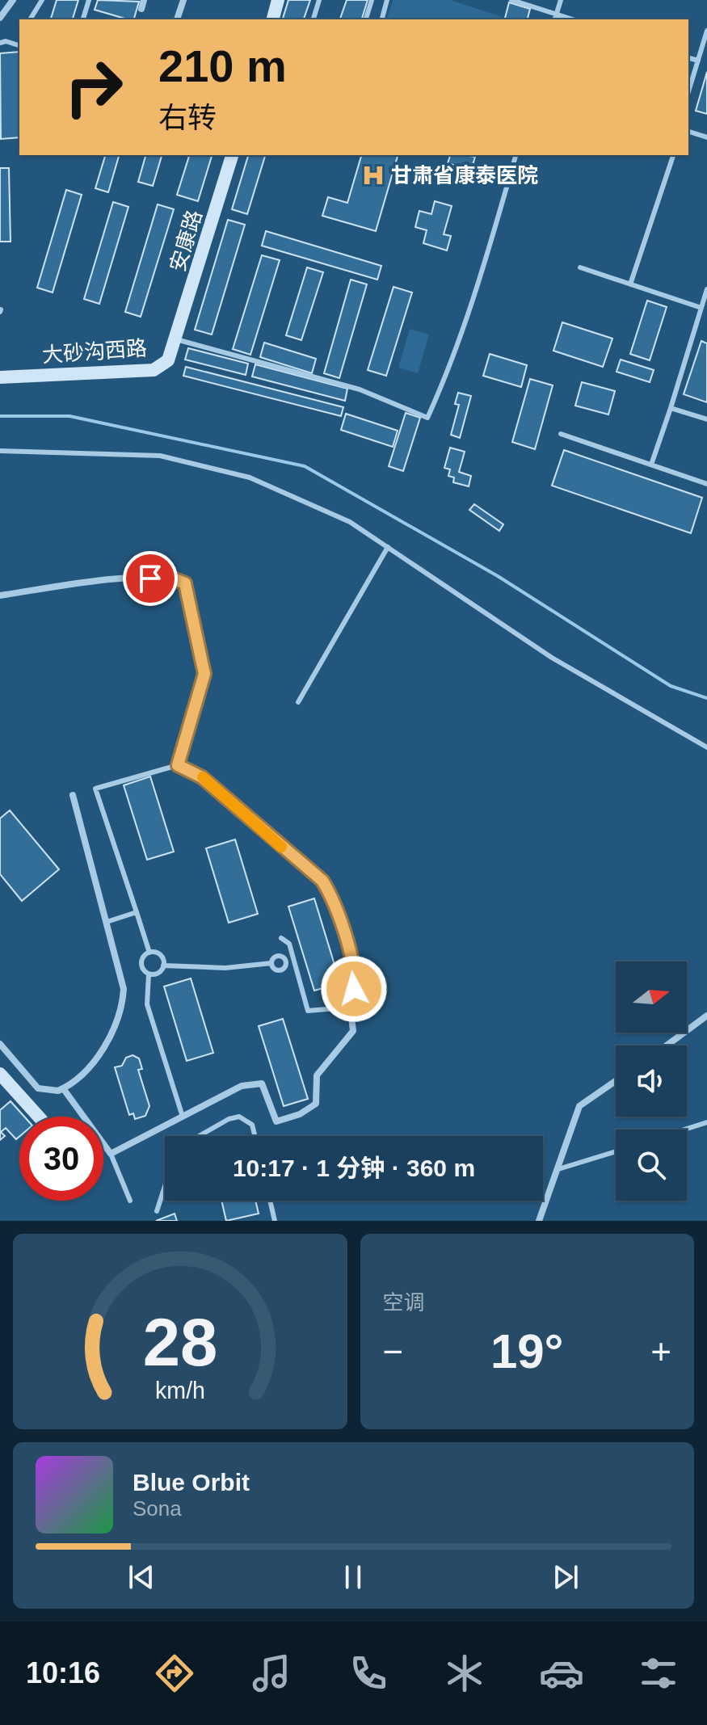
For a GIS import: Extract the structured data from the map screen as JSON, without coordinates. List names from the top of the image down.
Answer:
{
  "streets": {
    "street": ["安康路", "大砂沟西路"]
  },
  "crossings": [
    ["安康路", "大砂沟西路"]
  ],
  "places": {
    "hospital": ["甘肃省康泰医院"]
  },
  "north": "right",
  "page": {
    "turn": ["210 m", "右转"],
    "limit": "30",
    "trip": "10:17 · 1 分钟 · 360 m",
    "tile": "空调",
    "heat": ["−", "19°", "+"],
    "song": ["Blue Orbit", "Sona"],
    "tabs": "10:16",
    "gauge": ["28", "km/h"]
  }
}
